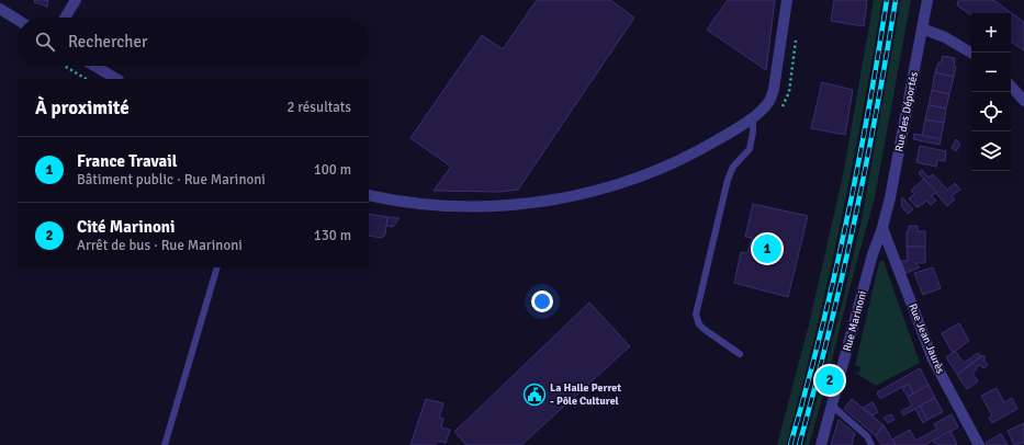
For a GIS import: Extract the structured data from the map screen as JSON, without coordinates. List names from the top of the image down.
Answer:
{
  "streets": {
    "street": ["Rue des Déportés", "Rue Marinoni", "Rue Jean Jaurès"]
  },
  "crossings": [
    ["Rue des Déportés", "Rue Marinoni"],
    ["Rue des Déportés", "Rue Jean Jaurès"],
    ["Rue Marinoni", "Rue Jean Jaurès"]
  ],
  "places": {
    "public building": ["La Halle Perret - Pôle Culturel"]
  },
  "page": {
    "map_buttons": ["+", "−"],
    "search": "Rechercher",
    "heading": ["À proximité", "2 résultats"],
    "list": [
      {
        "mark": "1",
        "name": "France Travail",
        "note": "Bâtiment public · Rue Marinoni",
        "value": "100 m"
      },
      {
        "mark": "2",
        "name": "Cité Marinoni",
        "note": "Arrêt de bus · Rue Marinoni",
        "value": "130 m"
      }
    ],
    "pins": ["1", "2"]
  }
}
